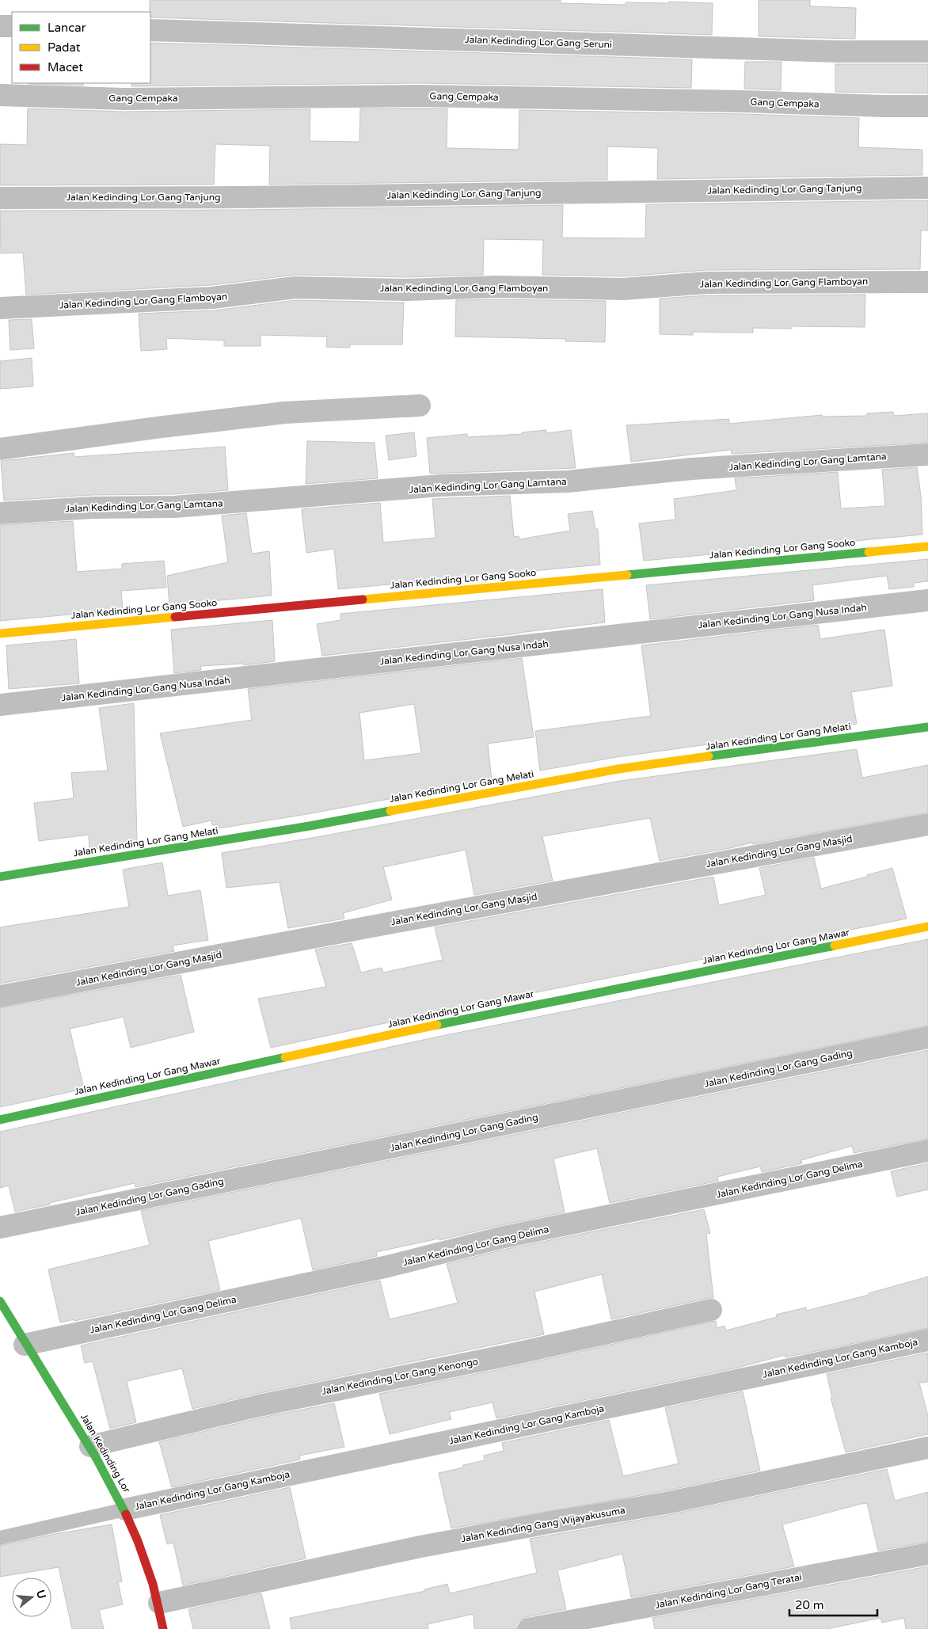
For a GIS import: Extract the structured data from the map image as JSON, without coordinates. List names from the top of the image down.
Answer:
{
  "streets": {
    "street": [
      "Jalan Kedinding Lor Gang Seruni",
      "Gang Cempaka",
      "Jalan Kedinding Lor Gang Tanjung",
      "Jalan Kedinding Lor Gang Flamboyan",
      "Jalan Kedinding Lor Gang Lamtana",
      "Jalan Kedinding Lor Gang Sooko",
      "Jalan Kedinding Lor Gang Nusa Indah",
      "Jalan Kedinding Lor Gang Melati",
      "Jalan Kedinding Lor Gang Masjid",
      "Jalan Kedinding Lor Gang Mawar",
      "Jalan Kedinding Lor Gang Gading",
      "Jalan Kedinding Lor Gang Delima",
      "Jalan Kedinding Lor Gang Kamboja",
      "Jalan Kedinding Lor Gang Kenongo",
      "Jalan Kedinding Lor",
      "Jalan Kedinding Gang Wijayakusuma",
      "Jalan Kedinding Lor Gang Teratai"
    ]
  },
  "crossings": [
    ["Jalan Kedinding Lor Gang Delima", "Jalan Kedinding Lor"],
    ["Jalan Kedinding Lor Gang Kamboja", "Jalan Kedinding Lor"],
    ["Jalan Kedinding Lor Gang Kenongo", "Jalan Kedinding Lor"],
    ["Jalan Kedinding Lor", "Jalan Kedinding Gang Wijayakusuma"]
  ],
  "legend": ["Lancar", "Padat", "Macet"],
  "scale_bar": "20 m",
  "north": "right"
}
